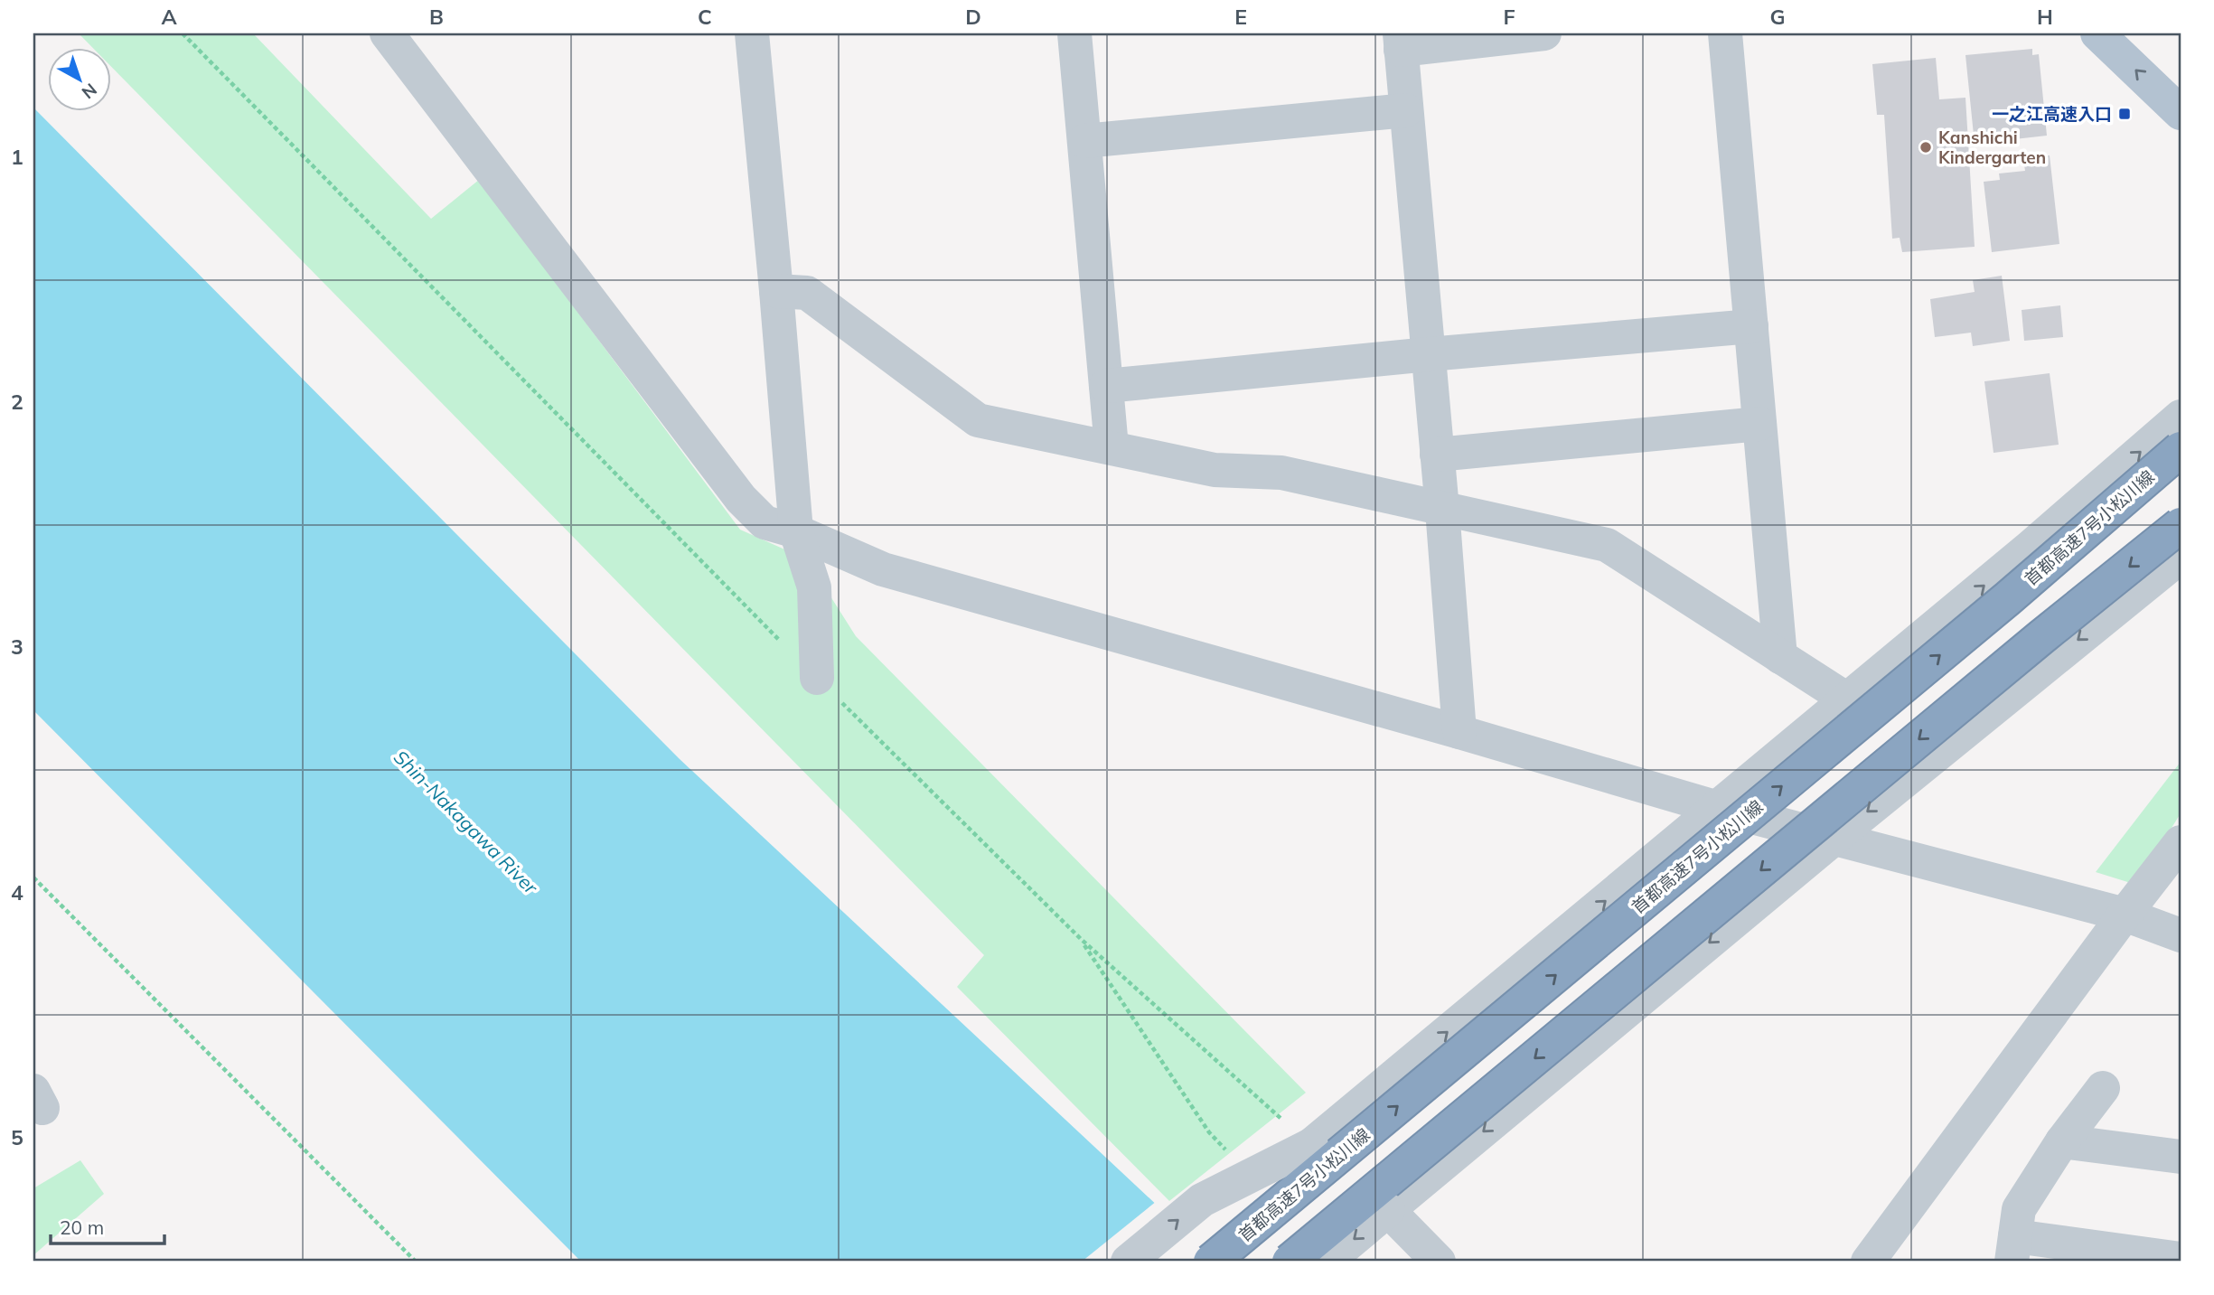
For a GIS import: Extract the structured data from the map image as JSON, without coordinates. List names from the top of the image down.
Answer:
{
  "streets": {
    "highway": ["首都高速7号小松川線"]
  },
  "water": ["Shin-Nakagawa River"],
  "places": {
    "transit": ["一之江高速入口"],
    "other": ["Kanshichi Kindergarten"]
  },
  "scale_bar": "20 m",
  "north": "bottom right",
  "grid": {
    "columns": [
      "A",
      "B",
      "C",
      "D",
      "E",
      "F",
      "G",
      "H"
    ],
    "rows": [
      "1",
      "2",
      "3",
      "4",
      "5"
    ]
  }
}
